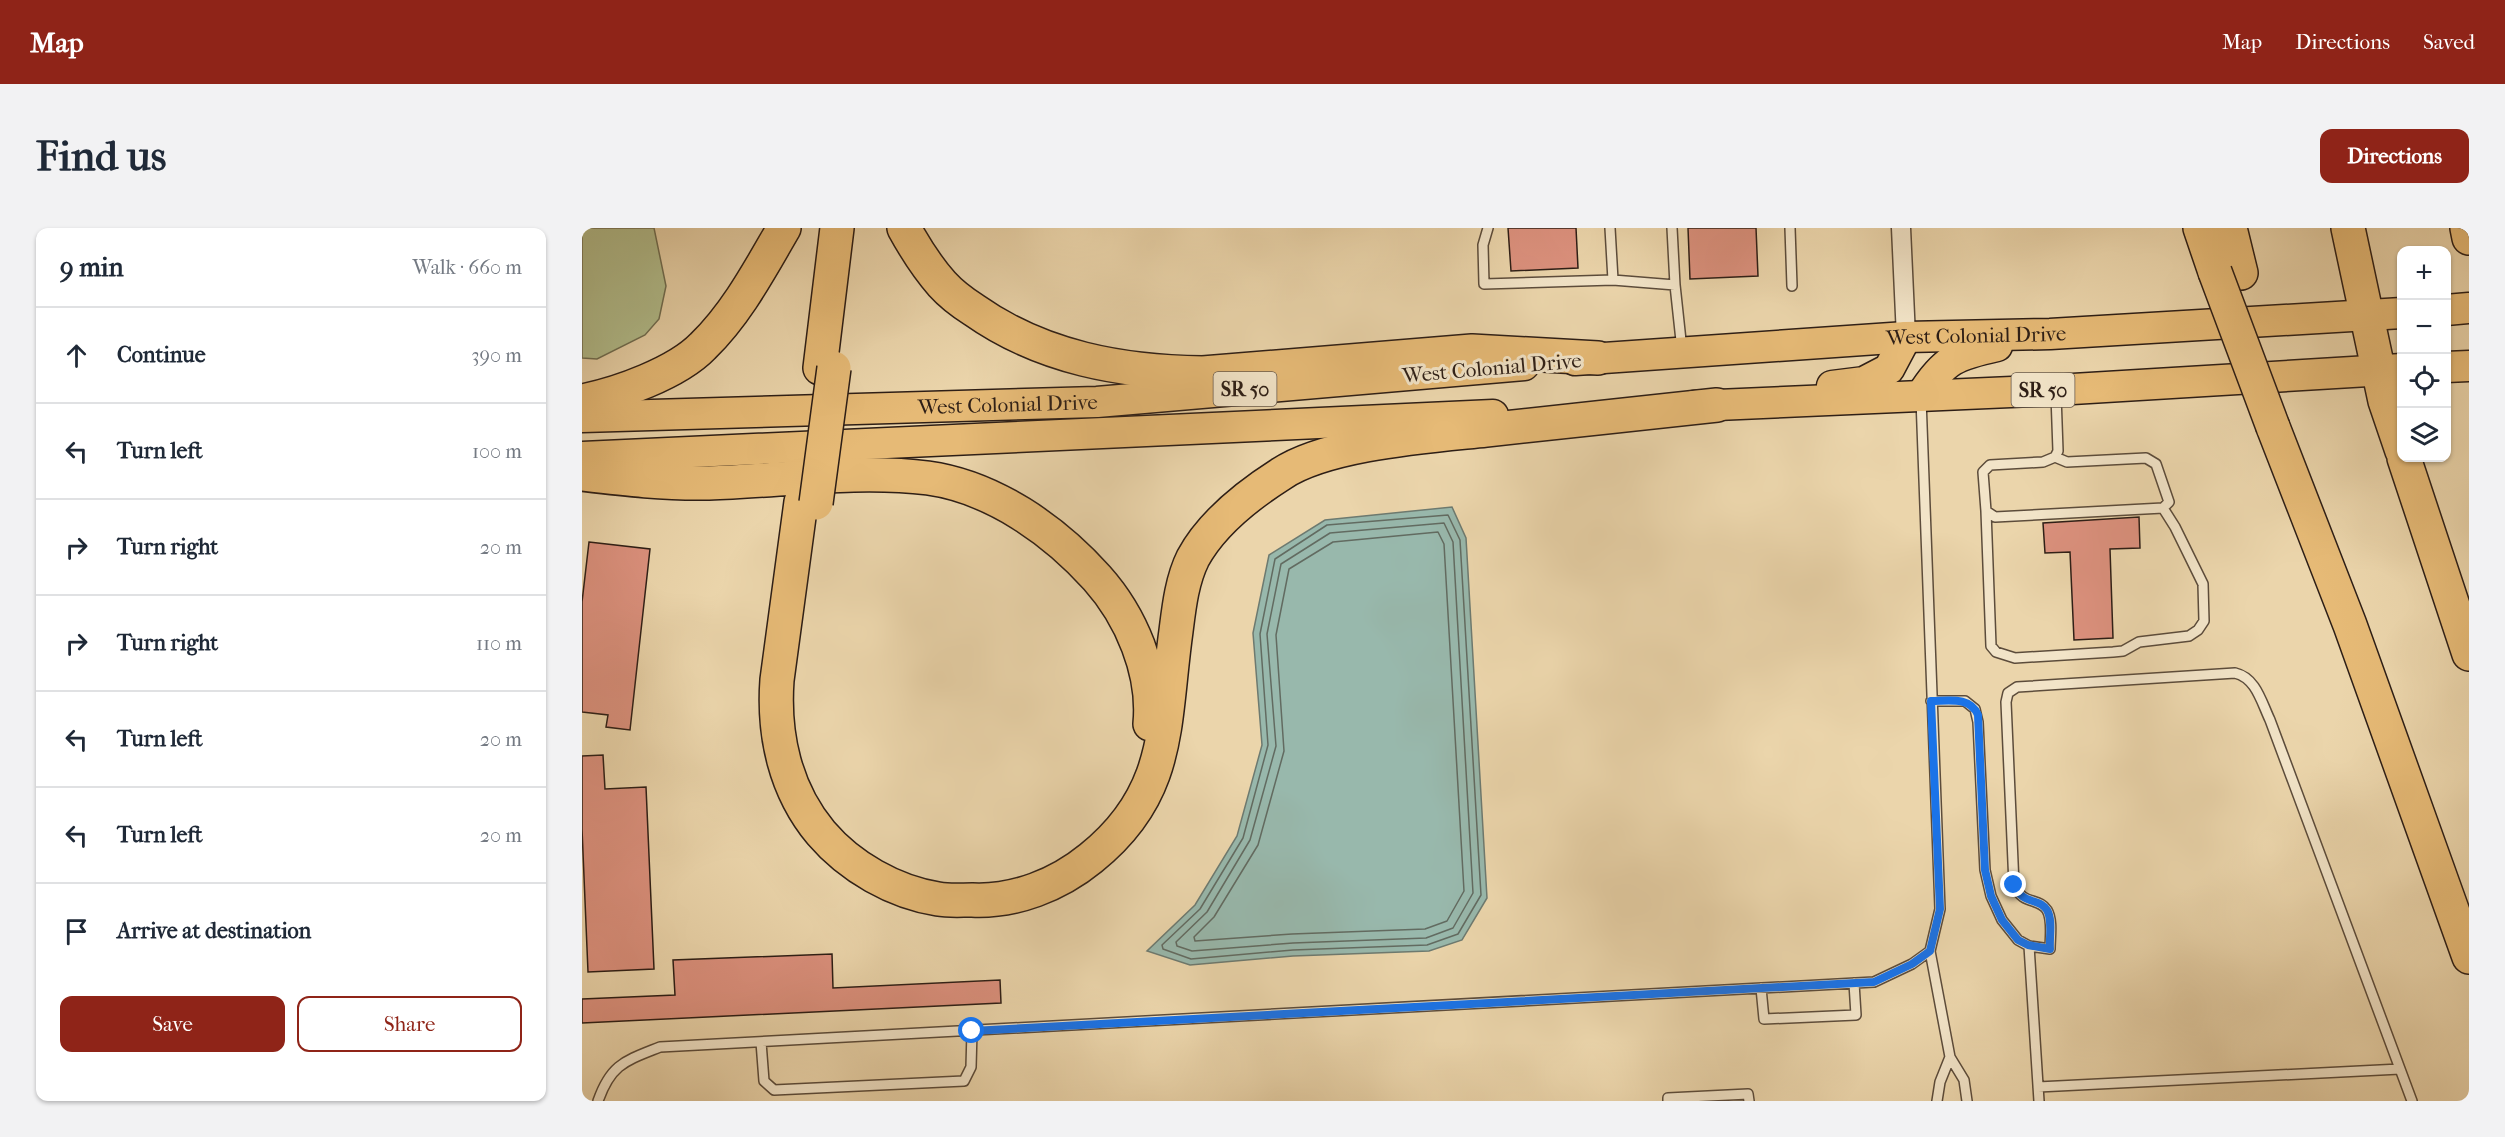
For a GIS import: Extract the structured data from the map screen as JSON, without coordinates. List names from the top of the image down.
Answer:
{
  "streets": {
    "highway": ["West Colonial Drive", "SR 50"]
  },
  "page": {
    "header": "Map",
    "nav": ["Map", "Directions", "Saved"],
    "buttons": [
      "Directions",
      ["Save", "Share"]
    ],
    "title": "Find us",
    "heading": ["9 min", "Walk · 660 m"],
    "map_buttons": ["+", "−"],
    "list": [
      ["Continue", "390 m"],
      ["Turn left", "100 m"],
      ["Turn right", "20 m"],
      ["Turn right", "110 m"],
      ["Turn left", "20 m"],
      ["Turn left", "20 m"],
      "Arrive at destination"
    ]
  }
}
